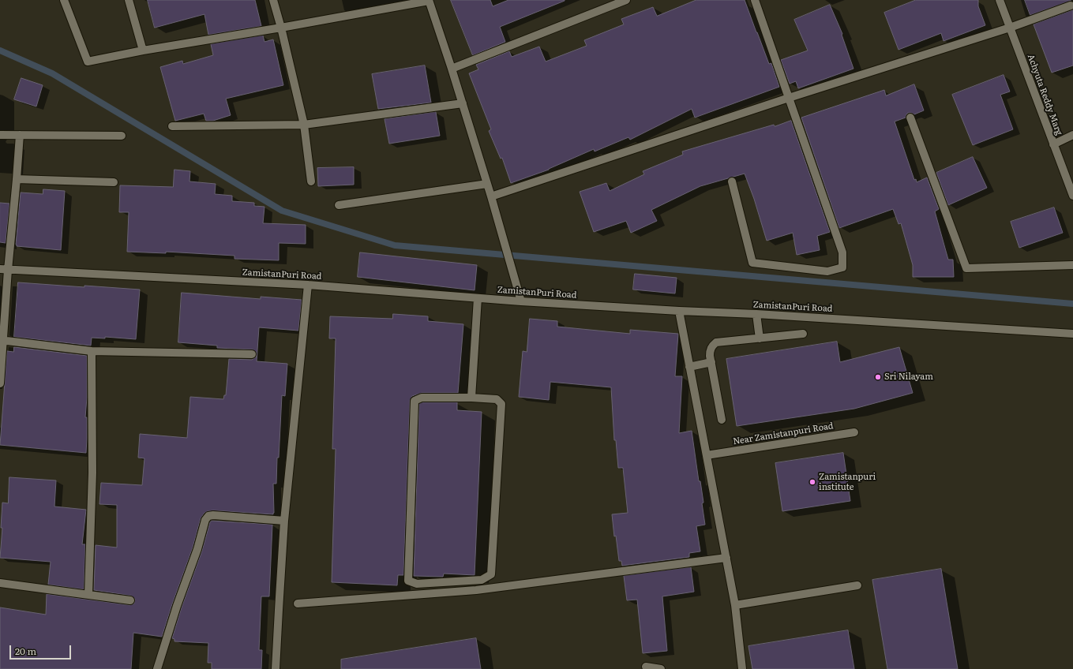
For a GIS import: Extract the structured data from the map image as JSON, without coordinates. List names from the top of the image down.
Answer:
{
  "streets": {
    "street": ["Achyuta Reddy Marg", "ZamistanPuri Road", "Near Zamistanpuri Road"]
  },
  "places": ["Sri Nilayam", "Zamistanpuri institute"],
  "scale_bar": "20 m"
}
